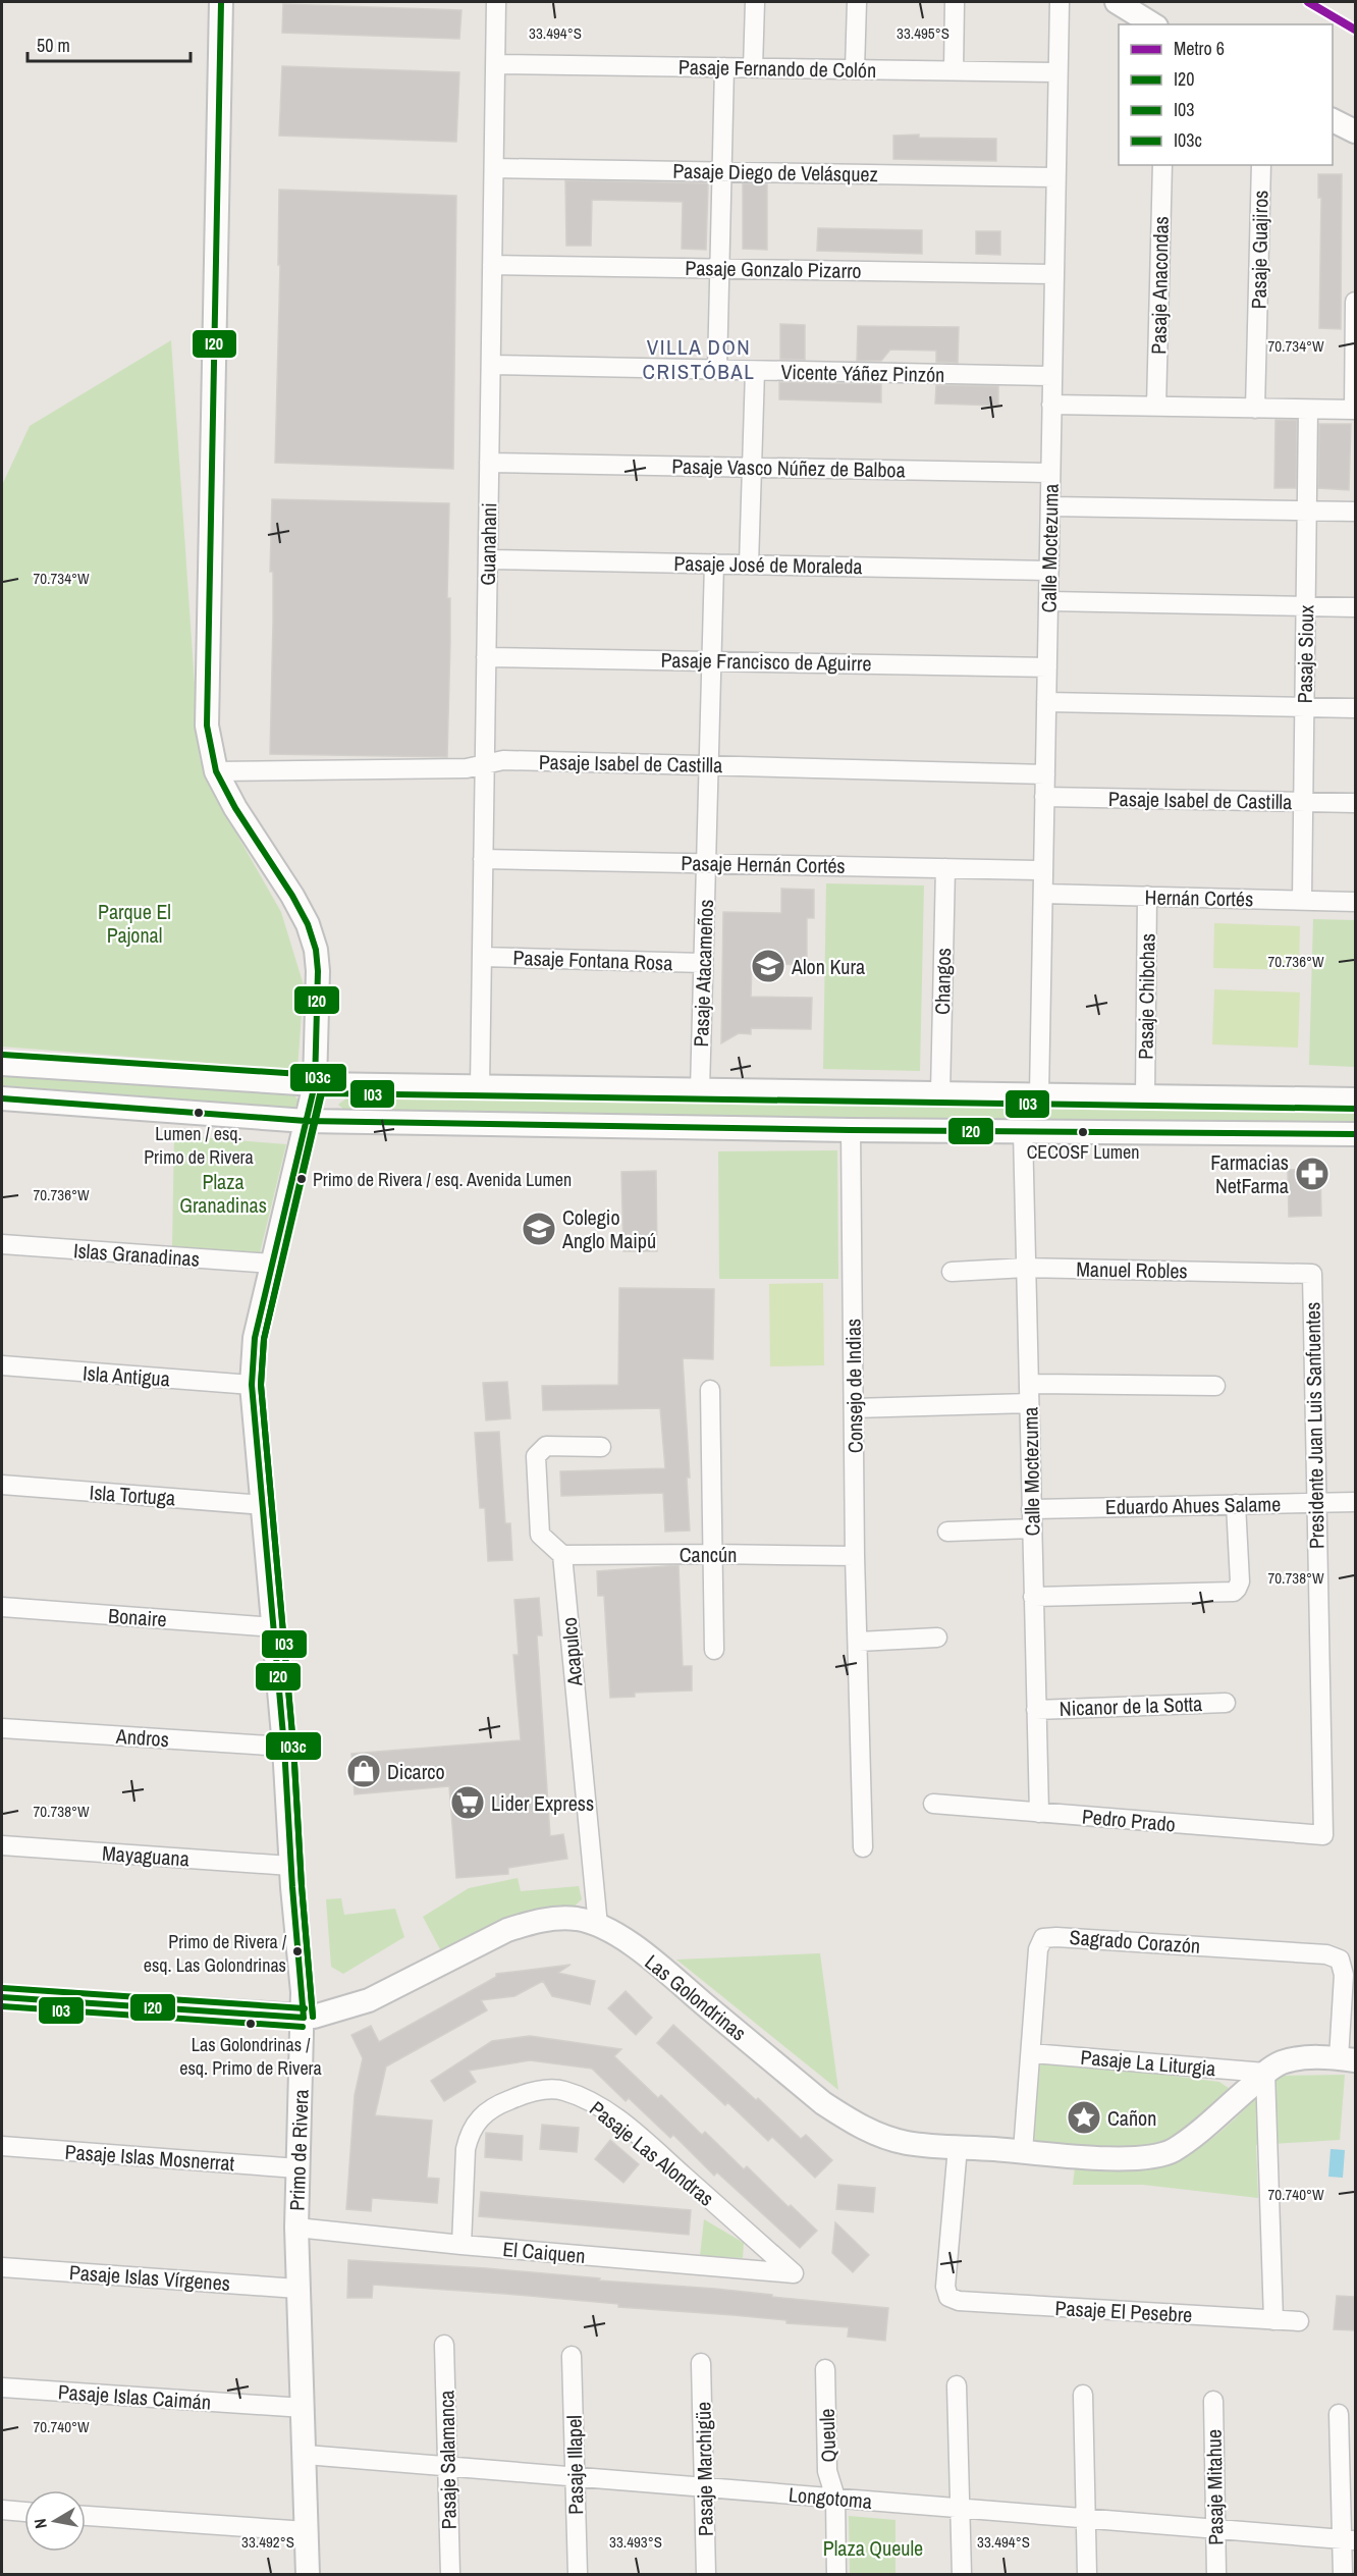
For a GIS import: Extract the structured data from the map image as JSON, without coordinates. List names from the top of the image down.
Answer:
{
  "streets": {
    "street": [
      "Pasaje Fernando de Colón",
      "Pasaje Diego de Velásquez",
      "Pasaje Guajiros",
      "Pasaje Gonzalo Pizarro",
      "Pasaje Anacondas",
      "Vicente Yáñez Pinzón",
      "Pasaje Vasco Núñez de Balboa",
      "Guanahani",
      "Calle Moctezuma",
      "Pasaje José de Moraleda",
      "Pasaje Sioux",
      "Pasaje Francisco de Aguirre",
      "Pasaje Isabel de Castilla",
      "Pasaje Hernán Cortés",
      "Hernán Cortés",
      "Pasaje Fontana Rosa",
      "Pasaje Atacameños",
      "Changos",
      "Pasaje Chibchas",
      "Islas Granadinas",
      "Manuel Robles",
      "Isla Antigua",
      "Consejo de Indias",
      "Presidente Juan Luis Sanfuentes",
      "Isla Tortuga",
      "Eduardo Ahues Salame",
      "Cancún",
      "Bonaire",
      "Acapulco",
      "Nicanor de la Sotta",
      "Andros",
      "Pedro Prado",
      "Mayaguana",
      "Sagrado Corazón",
      "Las Golondrinas",
      "Pasaje La Liturgia",
      "Primo de Rivera",
      "Pasaje Las Alondras",
      "Pasaje Islas Mosnerrat",
      "El Caiquen",
      "Pasaje Islas Vírgenes",
      "Pasaje El Pesebre",
      "Pasaje Islas Caimán",
      "Queule",
      "Pasaje Salamanca",
      "Pasaje Illapel",
      "Pasaje Marchigüe",
      "Pasaje Mitahue",
      "Longotoma"
    ]
  },
  "crossings": [
    ["Pasaje Fernando de Colón", "Guanahani"],
    ["Pasaje Fernando de Colón", "Calle Moctezuma"],
    ["Pasaje Diego de Velásquez", "Guanahani"],
    ["Pasaje Diego de Velásquez", "Calle Moctezuma"],
    ["Pasaje Gonzalo Pizarro", "Guanahani"],
    ["Pasaje Gonzalo Pizarro", "Calle Moctezuma"],
    ["Vicente Yáñez Pinzón", "Guanahani"],
    ["Vicente Yáñez Pinzón", "Calle Moctezuma"],
    ["Pasaje Vasco Núñez de Balboa", "Guanahani"],
    ["Pasaje Vasco Núñez de Balboa", "Calle Moctezuma"],
    ["Guanahani", "Pasaje José de Moraleda"],
    ["Guanahani", "Pasaje Francisco de Aguirre"],
    ["Guanahani", "Pasaje Isabel de Castilla"],
    ["Guanahani", "Pasaje Hernán Cortés"],
    ["Guanahani", "Pasaje Fontana Rosa"],
    ["Calle Moctezuma", "Pasaje José de Moraleda"],
    ["Calle Moctezuma", "Pasaje Francisco de Aguirre"],
    ["Calle Moctezuma", "Pasaje Isabel de Castilla"],
    ["Calle Moctezuma", "Pasaje Hernán Cortés"],
    ["Calle Moctezuma", "Hernán Cortés"],
    ["Calle Moctezuma", "Manuel Robles"],
    ["Calle Moctezuma", "Eduardo Ahues Salame"],
    ["Calle Moctezuma", "Nicanor de la Sotta"],
    ["Calle Moctezuma", "Pedro Prado"],
    ["Pasaje José de Moraleda", "Pasaje Atacameños"],
    ["Pasaje Sioux", "Pasaje Isabel de Castilla"],
    ["Pasaje Sioux", "Hernán Cortés"],
    ["Pasaje Francisco de Aguirre", "Pasaje Atacameños"],
    ["Pasaje Isabel de Castilla", "Pasaje Atacameños"],
    ["Pasaje Isabel de Castilla", "Primo de Rivera"],
    ["Pasaje Hernán Cortés", "Pasaje Atacameños"],
    ["Pasaje Hernán Cortés", "Changos"],
    ["Hernán Cortés", "Pasaje Chibchas"],
    ["Pasaje Fontana Rosa", "Pasaje Atacameños"],
    ["Islas Granadinas", "Primo de Rivera"],
    ["Manuel Robles", "Presidente Juan Luis Sanfuentes"],
    ["Isla Antigua", "Primo de Rivera"],
    ["Consejo de Indias", "Cancún"],
    ["Presidente Juan Luis Sanfuentes", "Eduardo Ahues Salame"],
    ["Presidente Juan Luis Sanfuentes", "Pedro Prado"],
    ["Isla Tortuga", "Primo de Rivera"],
    ["Cancún", "Acapulco"],
    ["Bonaire", "Primo de Rivera"],
    ["Acapulco", "Las Golondrinas"],
    ["Andros", "Primo de Rivera"],
    ["Mayaguana", "Primo de Rivera"],
    ["Sagrado Corazón", "Las Golondrinas"],
    ["Sagrado Corazón", "Pasaje La Liturgia"],
    ["Las Golondrinas", "Pasaje La Liturgia"],
    ["Las Golondrinas", "Primo de Rivera"],
    ["Las Golondrinas", "Pasaje El Pesebre"],
    ["Primo de Rivera", "Pasaje Islas Mosnerrat"],
    ["Primo de Rivera", "El Caiquen"],
    ["Primo de Rivera", "Pasaje Islas Vírgenes"],
    ["Primo de Rivera", "Pasaje Islas Caimán"],
    ["Primo de Rivera", "Longotoma"],
    ["Pasaje Las Alondras", "El Caiquen"],
    ["Queule", "Longotoma"],
    ["Pasaje Salamanca", "Longotoma"],
    ["Pasaje Illapel", "Longotoma"],
    ["Pasaje Marchigüe", "Longotoma"],
    ["Pasaje Mitahue", "Longotoma"]
  ],
  "districts": ["VILLA DON CRISTÓBAL"],
  "parks": ["Parque El Pajonal", "Plaza Granadinas", "Plaza Queule"],
  "places": {
    "school or university": ["Alon Kura", "Colegio Anglo Maipú"],
    "other": [
      "Lumen / esq. Primo de Rivera",
      "CECOSF Lumen",
      "Primo de Rivera / esq. Avenida Lumen",
      "Primo de Rivera / esq. Las Golondrinas",
      "Las Golondrinas / esq. Primo de Rivera"
    ],
    "pharmacy": ["Farmacias NetFarma"],
    "shop": ["Dicarco"],
    "supermarket": ["Lider Express"],
    "place": ["Cañon"]
  },
  "lines": [
    "metro line 6",
    "transit line I20",
    "transit line I03c",
    "transit line I03"
  ],
  "legend": [
    "Metro 6",
    "I20",
    "I03",
    "I03c"
  ],
  "scale_bar": "50 m",
  "north": "left",
  "coordinates": [
    "33.494°S",
    "33.495°S",
    "70.734°W",
    "70.736°W",
    "70.738°W",
    "70.740°W",
    "33.492°S",
    "33.493°S"
  ]
}
